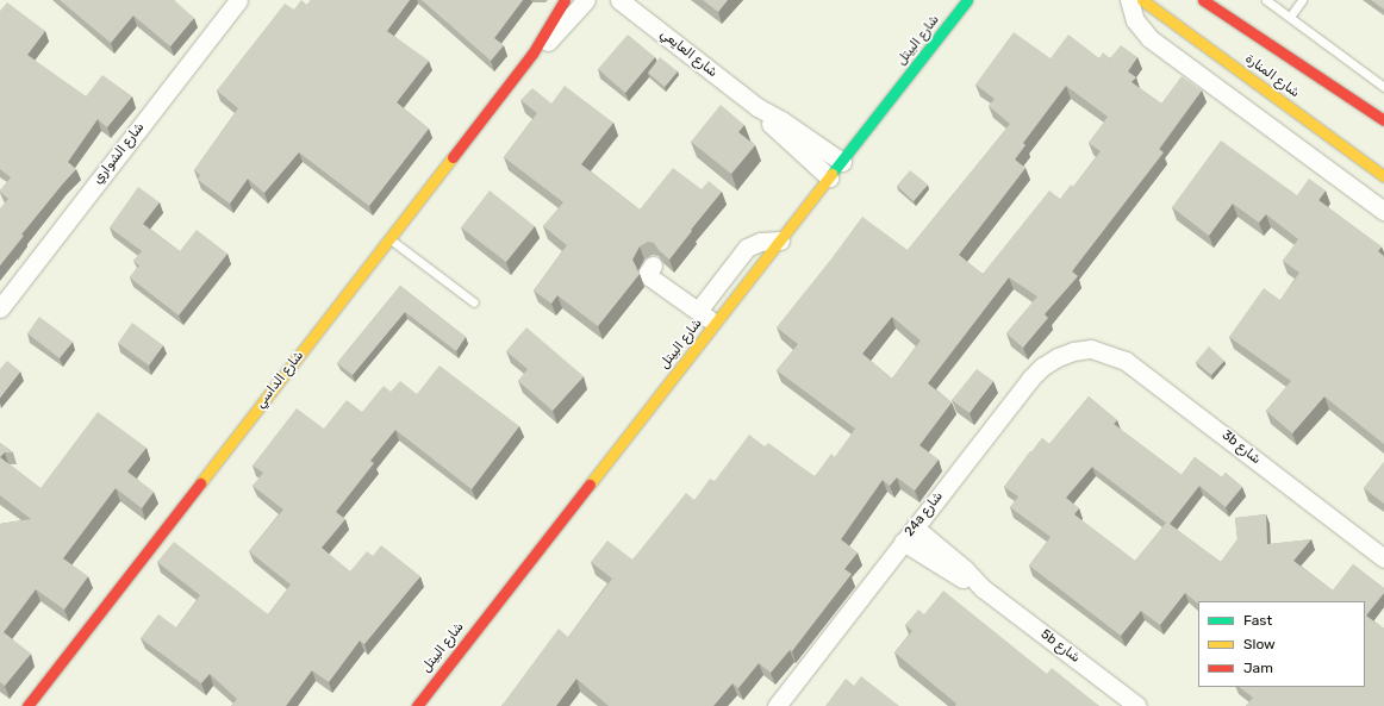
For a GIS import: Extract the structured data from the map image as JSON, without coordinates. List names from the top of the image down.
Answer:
{
  "streets": {
    "street": [
      "شارع البيتل",
      "شارع العايعي",
      "شارع المنارة",
      "شارع الشواري",
      "شارع الداسي",
      "3b شارع",
      "24a شارع",
      "5b شارع"
    ]
  },
  "crossings": [
    ["شارع البيتل", "شارع العايعي"],
    ["3b شارع", "24a شارع"],
    ["24a شارع", "5b شارع"]
  ],
  "legend": ["Fast", "Slow", "Jam"]
}
